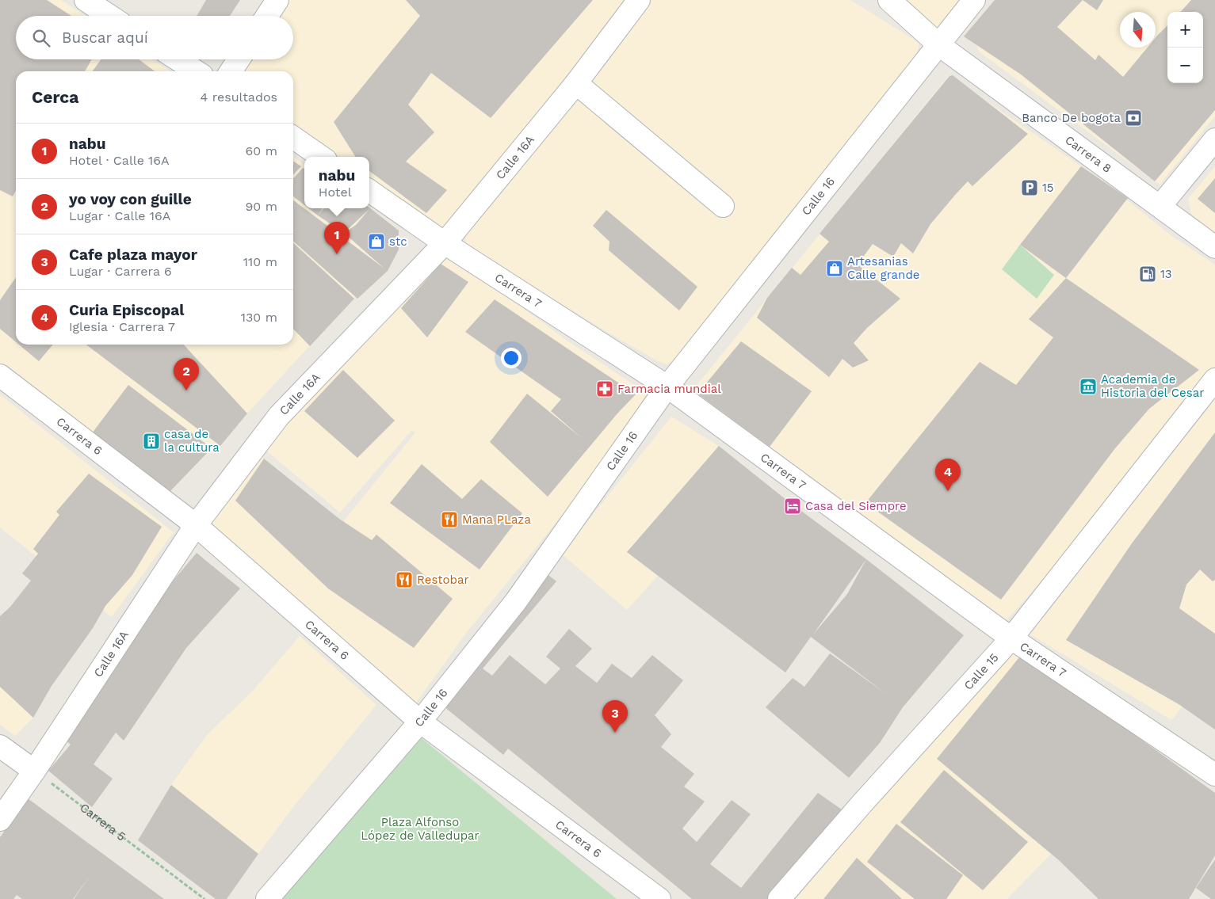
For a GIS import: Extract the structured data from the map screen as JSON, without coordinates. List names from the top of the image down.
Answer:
{
  "streets": {
    "street": [
      "Carrera 8",
      "Calle 16A",
      "Calle 16",
      "Carrera 7",
      "Carrera 6",
      "Calle 15"
    ],
    "path": ["Carrera 5"]
  },
  "crossings": [
    ["Carrera 8", "Calle 16"],
    ["Calle 16A", "Carrera 7"],
    ["Calle 16A", "Carrera 6"],
    ["Calle 16A", "Carrera 5"],
    ["Calle 16", "Carrera 7"],
    ["Calle 16", "Carrera 6"],
    ["Carrera 7", "Calle 15"]
  ],
  "parks": ["Plaza Alfonso López de Valledupar"],
  "places": {
    "bank": ["Banco De bogota"],
    "parking": ["15"],
    "shop": ["stc", "Artesanias Calle grande"],
    "fuel station": ["13"],
    "museum": ["Academia de Historia del Cesar"],
    "pharmacy": ["Farmacia mundial"],
    "building": ["casa de la cultura"],
    "hotel": ["Casa del Siempre"],
    "restaurant": ["Mana PLaza", "Restobar"]
  },
  "north": "bottom",
  "page": {
    "map_buttons": ["+", "−"],
    "search": "Buscar aquí",
    "heading": ["Cerca", "4 resultados"],
    "list": [
      {
        "mark": "1",
        "name": "nabu",
        "note": "Hotel · Calle 16A",
        "value": "60 m"
      },
      {
        "mark": "2",
        "name": "yo voy con guille",
        "note": "Lugar · Calle 16A",
        "value": "90 m"
      },
      {
        "mark": "3",
        "name": "Cafe plaza mayor",
        "note": "Lugar · Carrera 6",
        "value": "110 m"
      },
      {
        "mark": "4",
        "name": "Curia Episcopal",
        "note": "Iglesia · Carrera 7",
        "value": "130 m"
      }
    ],
    "popup": ["nabu", "Hotel"],
    "pins": [
      "1",
      "2",
      "4",
      "3"
    ]
  }
}
